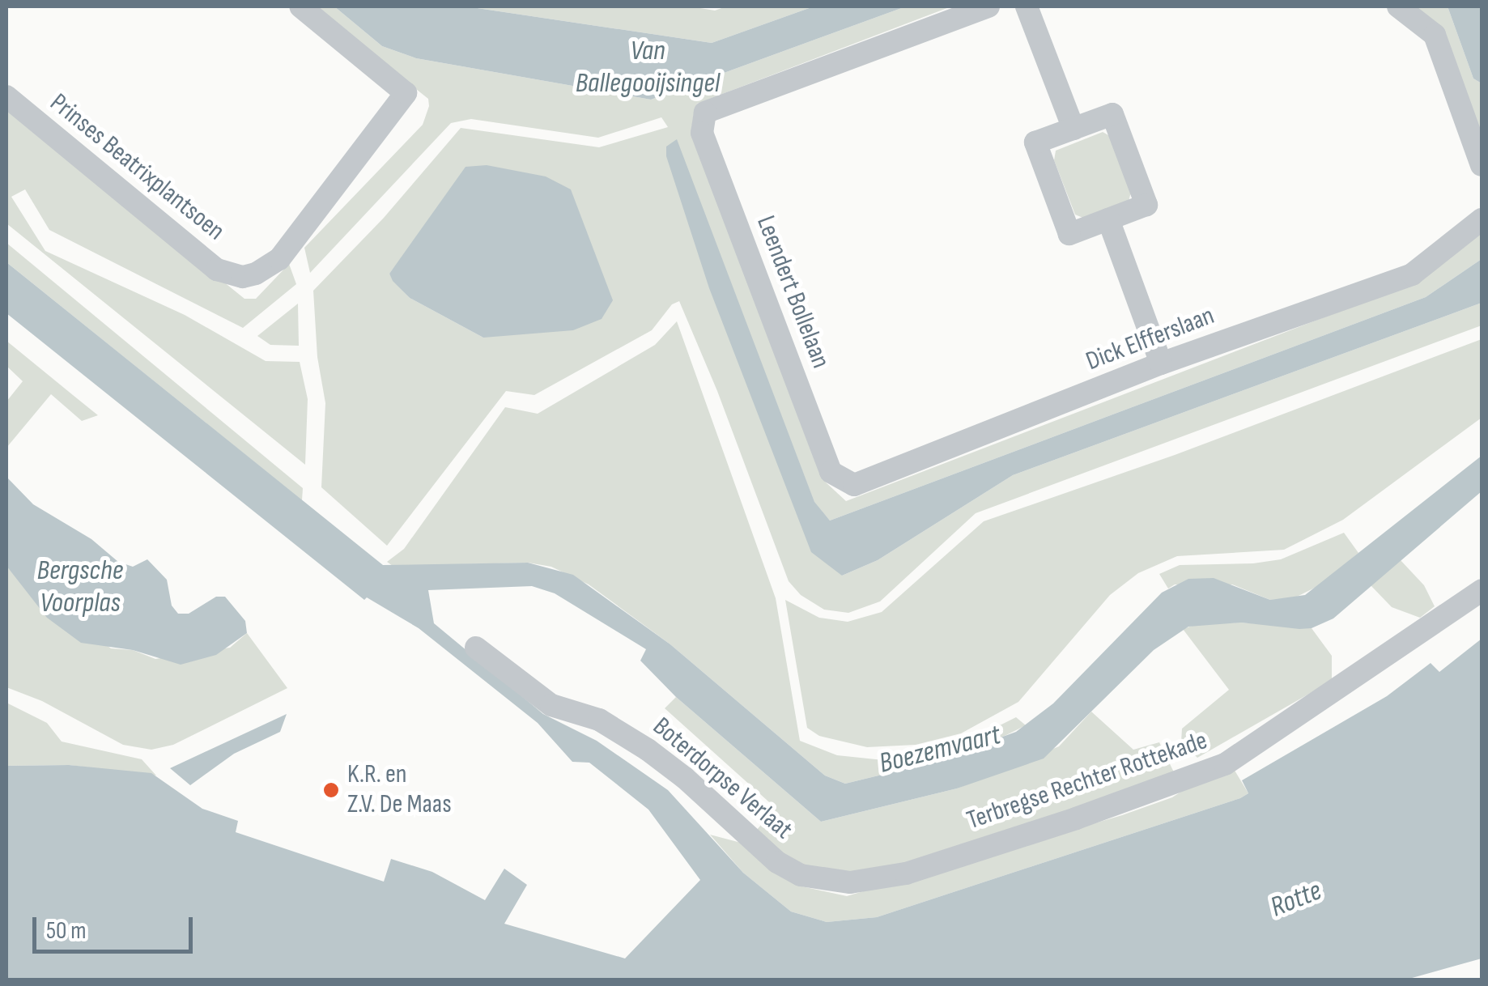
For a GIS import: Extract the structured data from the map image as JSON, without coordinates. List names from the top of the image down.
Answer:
{
  "streets": {
    "street": [
      "Prinses Beatrixplantsoen",
      "Leendert Bollelaan",
      "Dick Elfferslaan",
      "Boterdorpse Verlaat",
      "Terbregse Rechter Rottekade"
    ]
  },
  "crossings": [
    ["Leendert Bollelaan", "Dick Elfferslaan"],
    ["Boterdorpse Verlaat", "Terbregse Rechter Rottekade"]
  ],
  "water": [
    "Van Ballegooijsingel",
    "Bergsche Voorplas",
    "Boezemvaart",
    "Rotte"
  ],
  "places": ["K.R. en Z.V. De Maas"],
  "scale_bar": "50 m"
}
